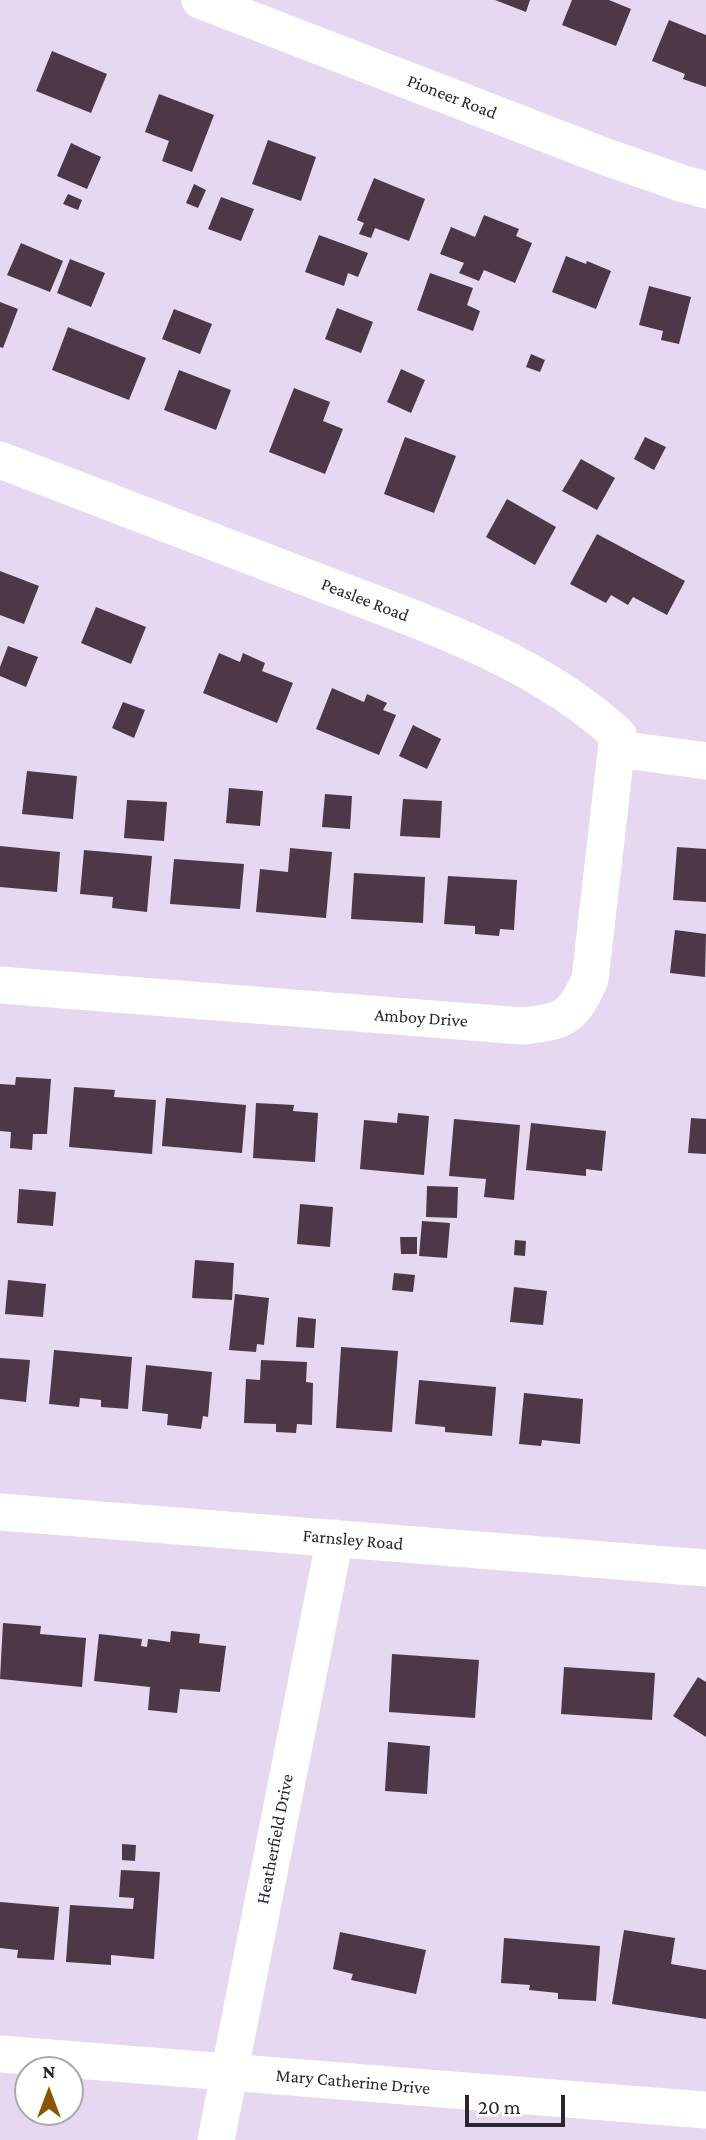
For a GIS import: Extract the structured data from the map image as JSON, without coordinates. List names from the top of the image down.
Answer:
{
  "streets": {
    "street": [
      "Pioneer Road",
      "Peaslee Road",
      "Amboy Drive",
      "Farnsley Road",
      "Heatherfield Drive",
      "Mary Catherine Drive"
    ]
  },
  "crossings": [
    ["Peaslee Road", "Amboy Drive"],
    ["Farnsley Road", "Heatherfield Drive"],
    ["Heatherfield Drive", "Mary Catherine Drive"]
  ],
  "scale_bar": "20 m",
  "north": "top"
}
